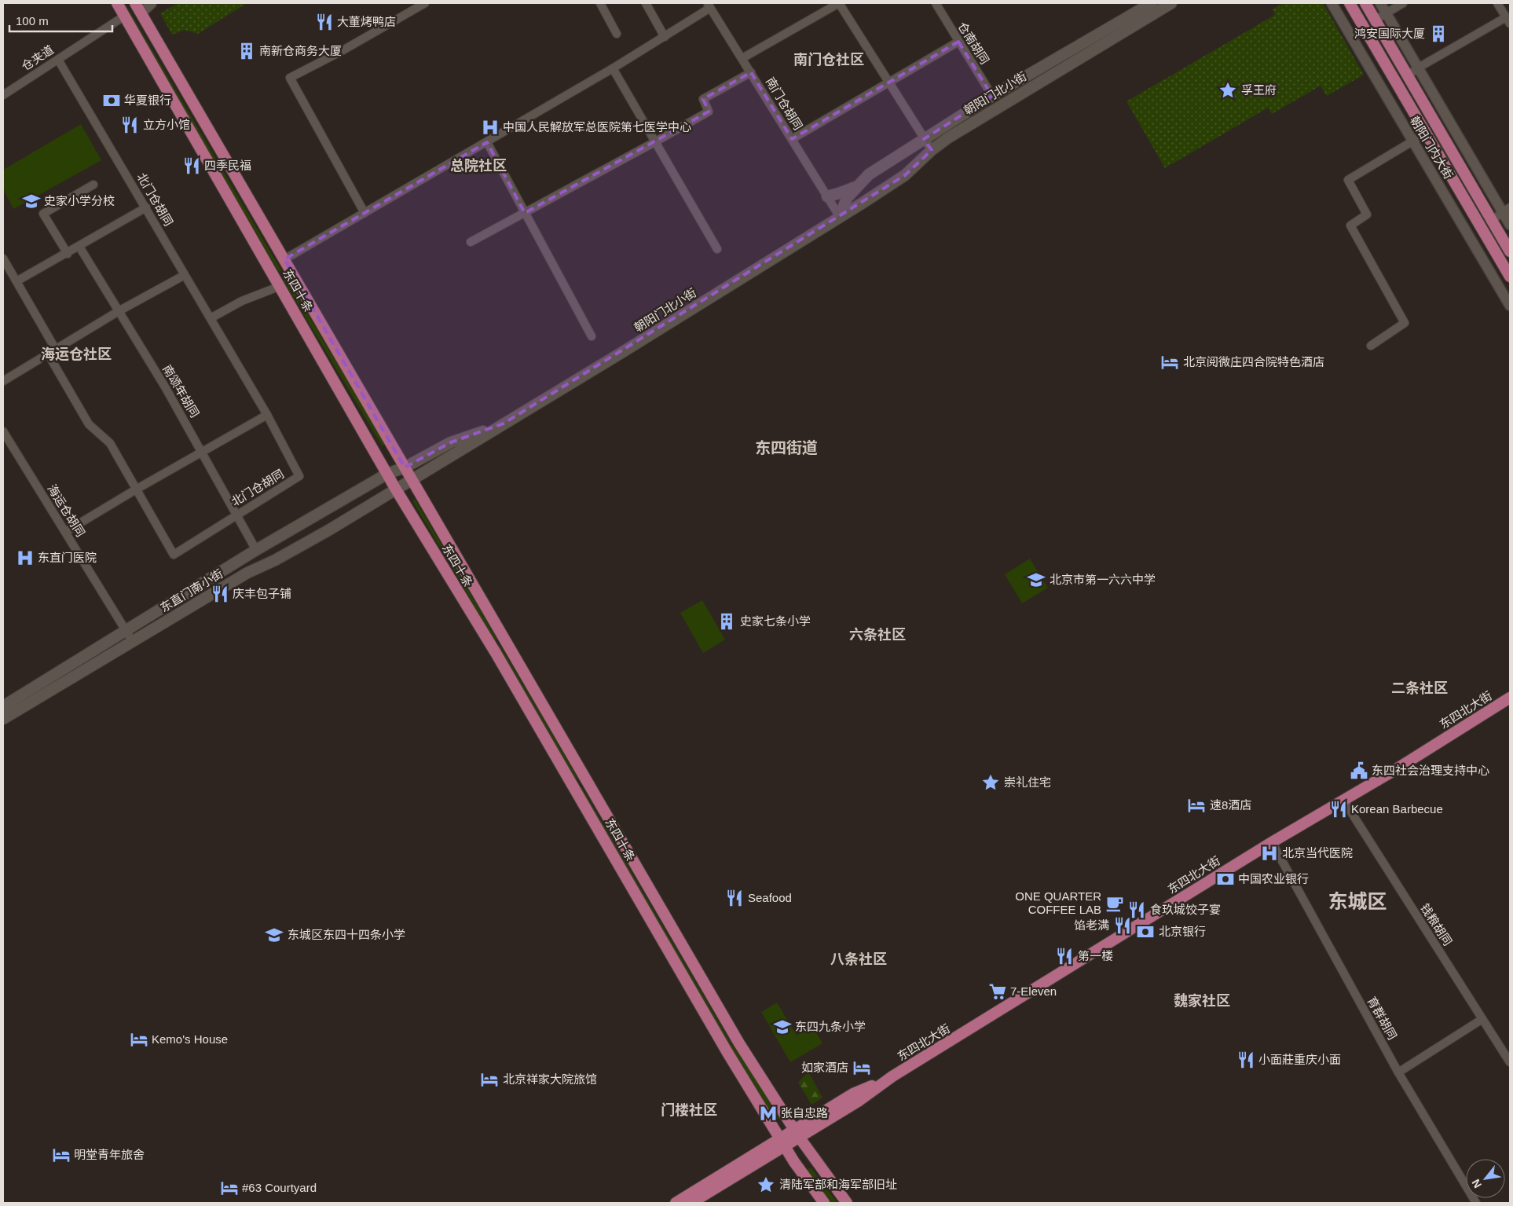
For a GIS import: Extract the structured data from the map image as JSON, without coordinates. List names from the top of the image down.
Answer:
{
  "streets": {
    "main road": [
      "朝阳门北小街",
      "朝阳门内大街",
      "东四十条",
      "东直门南小街",
      "东四北大街"
    ],
    "street": [
      "仓南胡同",
      "仓夹道",
      "南门仓胡同",
      "北门仓胡同",
      "南颂年胡同",
      "海运仓胡同",
      "钱粮胡同",
      "育群胡同"
    ]
  },
  "crossings": [
    ["仓南胡同", "朝阳门北小街"],
    ["仓夹道", "北门仓胡同"],
    ["仓夹道", "东四十条"],
    ["朝阳门北小街", "南门仓胡同"],
    ["朝阳门北小街", "东四十条"],
    ["朝阳门北小街", "东直门南小街"],
    ["北门仓胡同", "南颂年胡同"],
    ["东四十条", "东直门南小街"],
    ["东四十条", "东四北大街"],
    ["南颂年胡同", "东直门南小街"],
    ["海运仓胡同", "东直门南小街"],
    ["东四北大街", "钱粮胡同"],
    ["东四北大街", "育群胡同"]
  ],
  "districts": [
    "南门仓社区",
    "总院社区",
    "海运仓社区",
    "东四街道",
    "六条社区",
    "二条社区",
    "东城区",
    "八条社区",
    "魏家社区",
    "门楼社区"
  ],
  "places": {
    "restaurant": [
      "大董烤鸭店",
      "立方小馆",
      "四季民福",
      "庆丰包子铺",
      "Korean Barbecue",
      "Seafood",
      "食玖城饺子宴",
      "馅老满",
      "第一楼",
      "小面莊重庆小面"
    ],
    "building": ["鸿安国际大厦", "南新仓商务大厦", "史家七条小学"],
    "place": ["孚王府", "崇礼住宅", "清陆军部和海军部旧址"],
    "bank": ["华夏银行", "中国农业银行", "北京银行"],
    "hospital": ["中国人民解放军总医院第七医学中心", "东直门医院", "北京当代医院"],
    "school or university": [
      "史家小学分校",
      "北京市第一六六中学",
      "东城区东四十四条小学",
      "东四九条小学"
    ],
    "hotel": [
      "北京阅微庄四合院特色酒店",
      "速8酒店",
      "Kemo's House",
      "如家酒店",
      "北京祥家大院旅馆",
      "明堂青年旅舍",
      "#63 Courtyard"
    ],
    "public building": ["东四社会治理支持中心"],
    "cafe": ["ONE QUARTER COFFEE LAB"],
    "supermarket": ["7-Eleven"],
    "metro station": ["张自忠路"]
  },
  "scale_bar": "100 m",
  "north": "bottom left"
}
